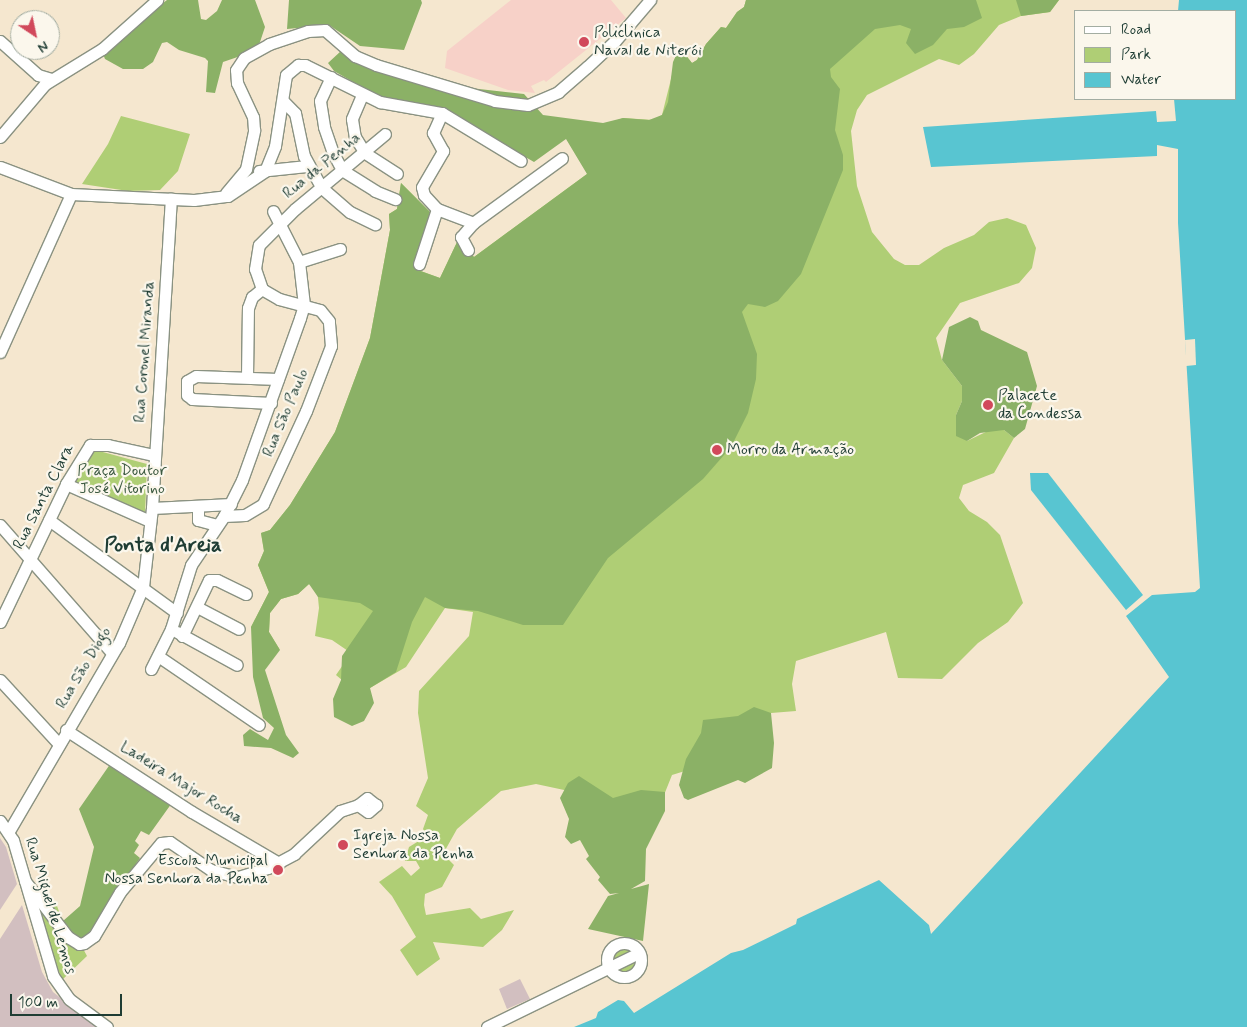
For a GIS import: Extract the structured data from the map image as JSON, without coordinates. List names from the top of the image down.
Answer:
{
  "streets": {
    "street": [
      "Rua da Penha",
      "Rua Coronel Miranda",
      "Rua São Paulo",
      "Rua Santa Clara",
      "Rua São Diogo",
      "Ladeira Major Rocha",
      "Rua Miguel de Lemos"
    ]
  },
  "crossings": [
    ["Rua Coronel Miranda", "Rua Santa Clara"],
    ["Rua Coronel Miranda", "Rua São Diogo"],
    ["Rua São Diogo", "Ladeira Major Rocha"],
    ["Rua São Diogo", "Rua Miguel de Lemos"]
  ],
  "districts": ["Ponta d'Areia"],
  "parks": ["Praça Doutor José Vitorino"],
  "places": [
    "Policlinica Naval de Niterói",
    "Palacete da Condessa",
    "Morro da Armação",
    "Igreja Nossa Senhora da Penha",
    "Escola Municipal Nossa Senhora da Penha"
  ],
  "legend": ["Road", "Park", "Water"],
  "scale_bar": "100 m",
  "north": "bottom right"
}
